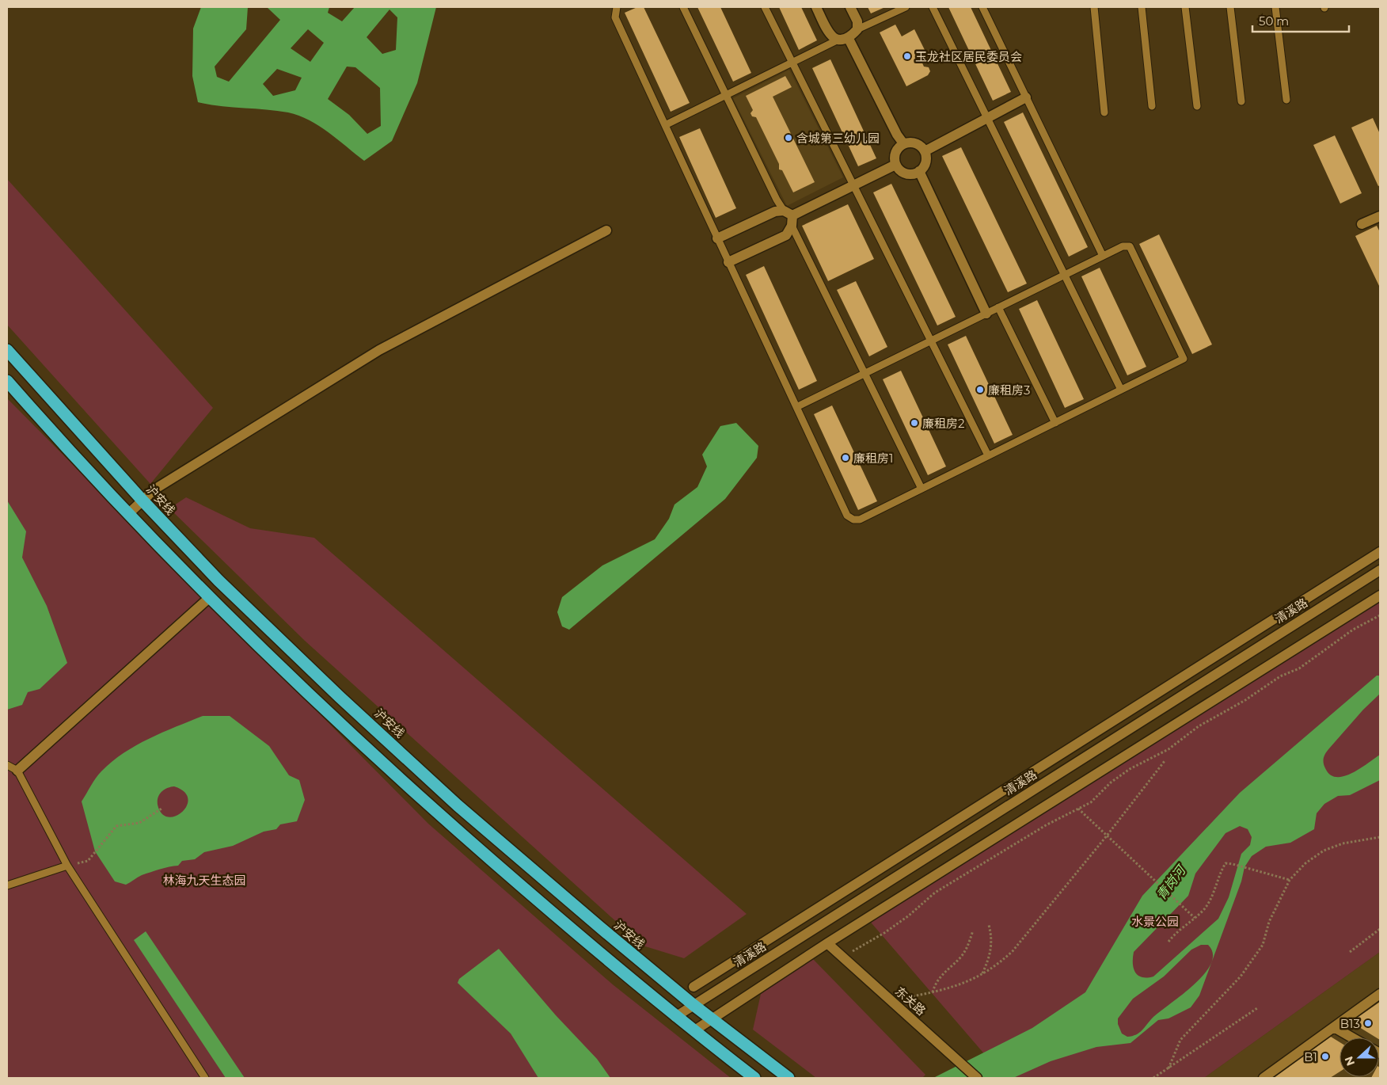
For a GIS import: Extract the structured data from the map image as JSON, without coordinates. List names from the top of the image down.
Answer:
{
  "streets": {
    "highway": ["沪安线"],
    "street": ["清溪路", "东关路"]
  },
  "crossings": [
    ["沪安线", "清溪路"]
  ],
  "water": ["青岗河"],
  "parks": ["林海九天生态园", "水景公园"],
  "places": [
    "玉龙社区居民委员会",
    "含城第三幼儿园",
    "廉租房3",
    "廉租房2",
    "廉租房1",
    "B13",
    "B1"
  ],
  "scale_bar": "50 m",
  "north": "left"
}
